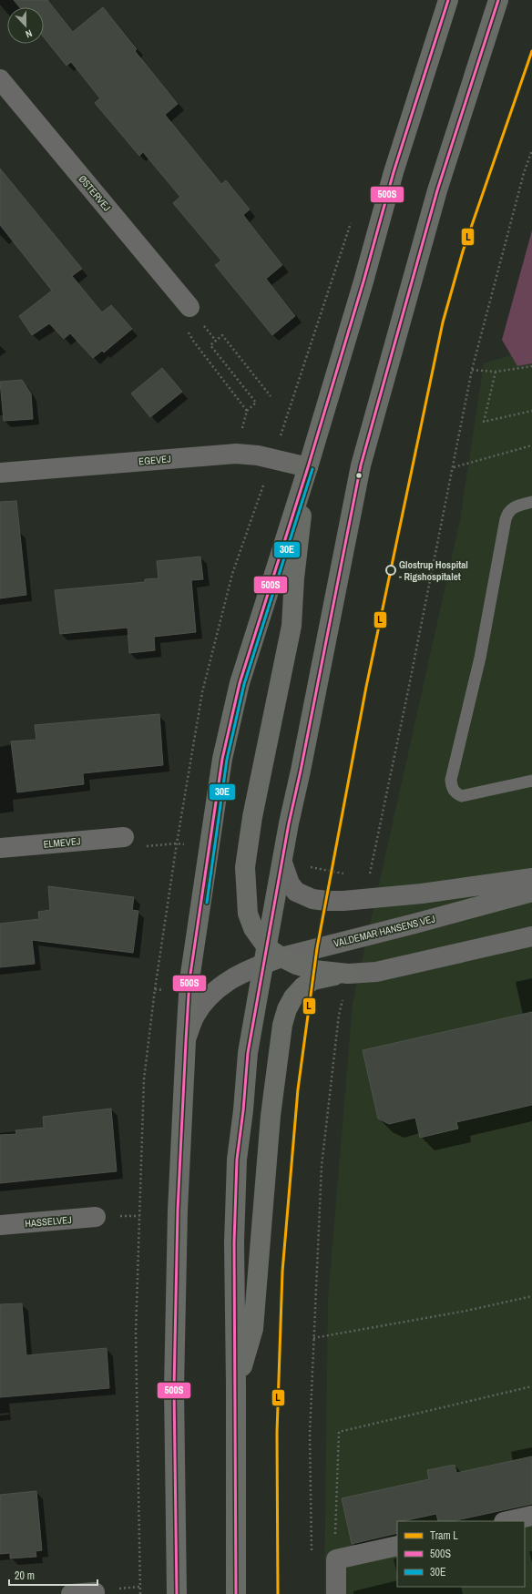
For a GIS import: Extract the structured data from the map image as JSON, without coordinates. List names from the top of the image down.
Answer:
{
  "streets": {
    "street": [
      "ØSTERVEJ",
      "EGEVEJ",
      "ELMEVEJ",
      "VALDEMAR HANSENS VEJ",
      "HASSELVEJ"
    ]
  },
  "places": ["Glostrup Hospital - Rigshospitalet"],
  "lines": ["transit line 500S", "tram line L", "transit line 30E"],
  "legend": ["Tram L", "500S", "30E"],
  "scale_bar": "20 m",
  "north": "bottom"
}
